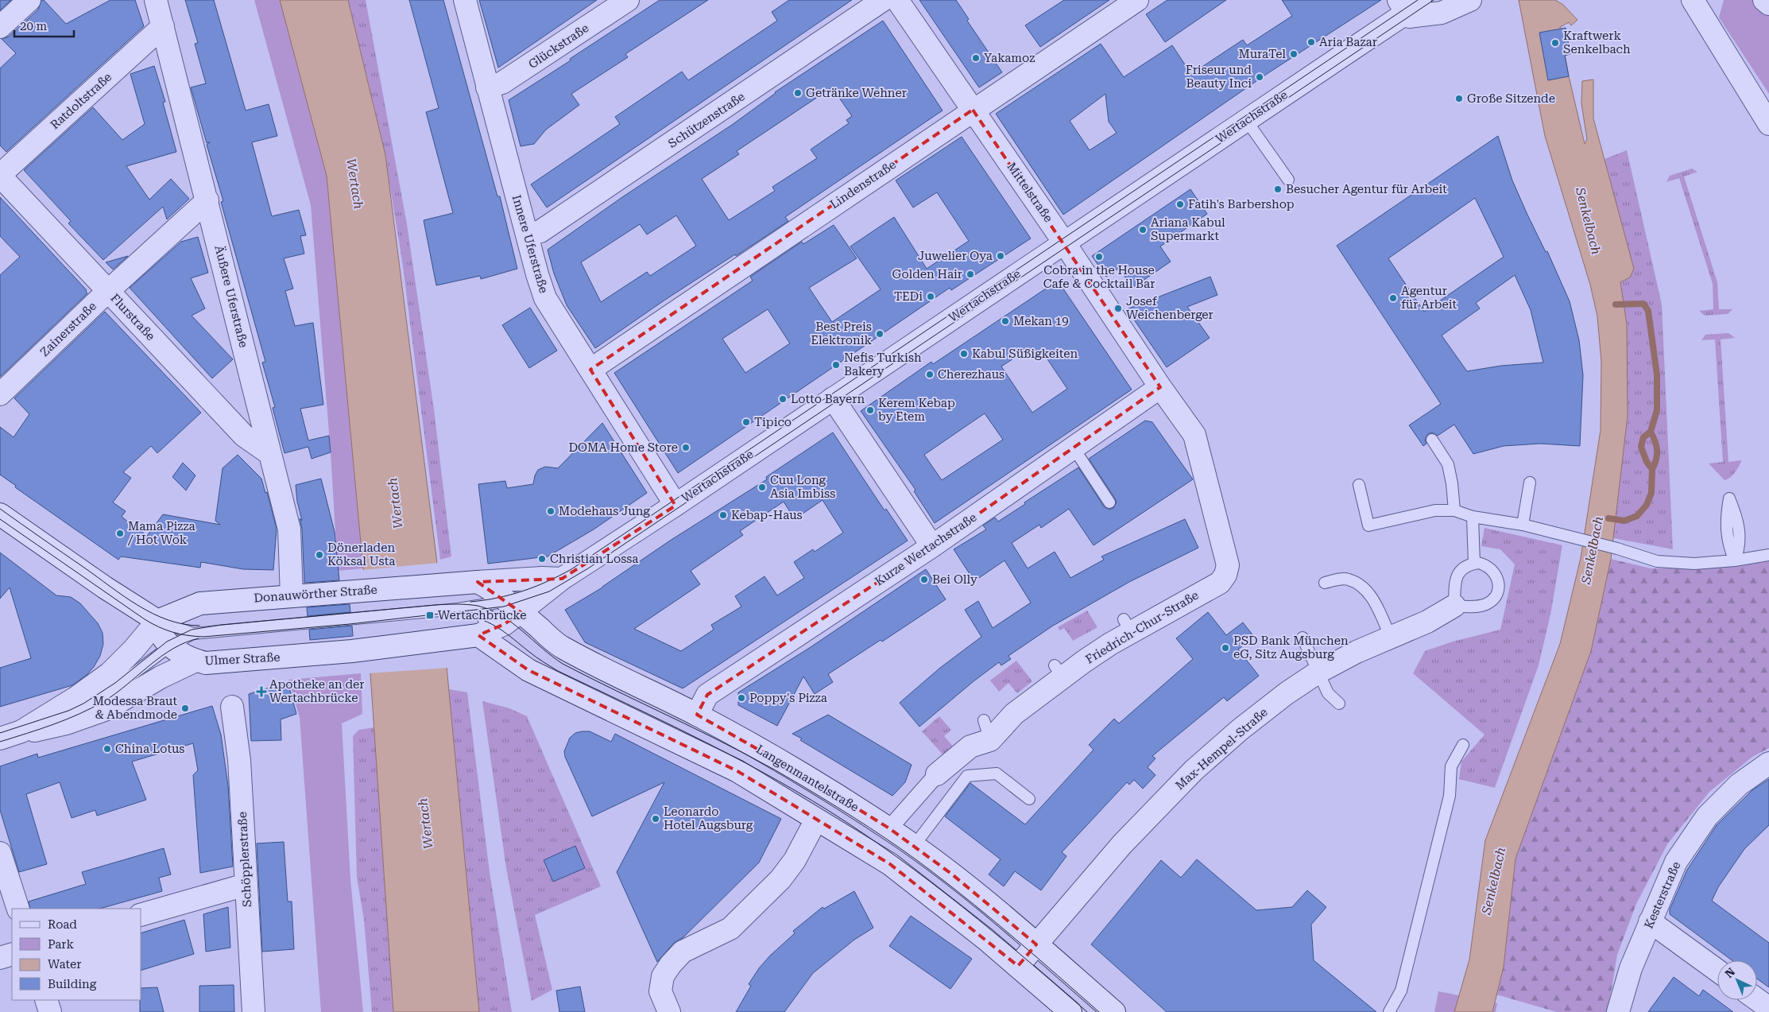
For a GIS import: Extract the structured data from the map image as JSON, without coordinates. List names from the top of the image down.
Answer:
{
  "streets": {
    "street": [
      "Glückstraße",
      "Ratdoltstraße",
      "Wertachstraße",
      "Schützenstraße",
      "Lindenstraße",
      "Mittelstraße",
      "Innere Uferstraße",
      "Äußere Uferstraße",
      "Flurstraße",
      "Zainerstraße",
      "Kurze Wertachstraße",
      "Donauwörther Straße",
      "Friedrich-Chur-Straße",
      "Ulmer Straße",
      "Max-Hempel-Straße",
      "Langenmantelstraße",
      "Schöpplerstraße",
      "Kesterstraße"
    ]
  },
  "crossings": [
    ["Glückstraße", "Innere Uferstraße"],
    ["Ratdoltstraße", "Äußere Uferstraße"],
    ["Ratdoltstraße", "Flurstraße"],
    ["Wertachstraße", "Mittelstraße"],
    ["Wertachstraße", "Innere Uferstraße"],
    ["Wertachstraße", "Ulmer Straße"],
    ["Wertachstraße", "Langenmantelstraße"],
    ["Schützenstraße", "Innere Uferstraße"],
    ["Lindenstraße", "Mittelstraße"],
    ["Lindenstraße", "Innere Uferstraße"],
    ["Mittelstraße", "Kurze Wertachstraße"],
    ["Mittelstraße", "Friedrich-Chur-Straße"],
    ["Äußere Uferstraße", "Flurstraße"],
    ["Äußere Uferstraße", "Zainerstraße"],
    ["Äußere Uferstraße", "Donauwörther Straße"],
    ["Flurstraße", "Zainerstraße"],
    ["Kurze Wertachstraße", "Friedrich-Chur-Straße"],
    ["Kurze Wertachstraße", "Langenmantelstraße"],
    ["Donauwörther Straße", "Ulmer Straße"],
    ["Donauwörther Straße", "Langenmantelstraße"],
    ["Friedrich-Chur-Straße", "Langenmantelstraße"],
    ["Max-Hempel-Straße", "Langenmantelstraße"]
  ],
  "water": ["Wertach", "Senkelbach"],
  "places": {
    "other": [
      "Aria Bazar",
      "Kraftwerk Senkelbach",
      "MuraTel",
      "Yakamoz",
      "Friseur und Beauty Inci",
      "Getränke Wehner",
      "Große Sitzende",
      "Besucher Agentur für Arbeit",
      "Fatih's Barbershop",
      "Ariana Kabul Supermarkt",
      "Juwelier Oya",
      "Cobra in the House Cafe & Cocktail Bar",
      "Golden Hair",
      "TEDi",
      "Agentur für Arbeit",
      "Josef Weichenberger",
      "Mekan 19",
      "Best Preis Elektronik",
      "Kabul Süßigkeiten",
      "Nefis Turkish Bakery",
      "Cherezhaus",
      "Lotto Bayern",
      "Kerem Kebap by Etem",
      "Tipico",
      "DOMA Home Store",
      "Cuu Long Asia Imbiss",
      "Modehaus Jung",
      "Kebap-Haus",
      "Mama Pizza / Hot Wok",
      "Dönerladen Köksal Usta",
      "Christian Lossa",
      "Bei Olly",
      "PSD Bank München eG, Sitz Augsburg",
      "Poppy's Pizza",
      "Modessa Braut & Abendmode",
      "China Lotus",
      "Leonardo Hotel Augsburg"
    ],
    "transit": ["Wertachbrücke"],
    "health": ["Apotheke an der Wertachbrücke"]
  },
  "legend": [
    "Road",
    "Park",
    "Water",
    "Building"
  ],
  "scale_bar": "20 m",
  "north": "top left"
}
